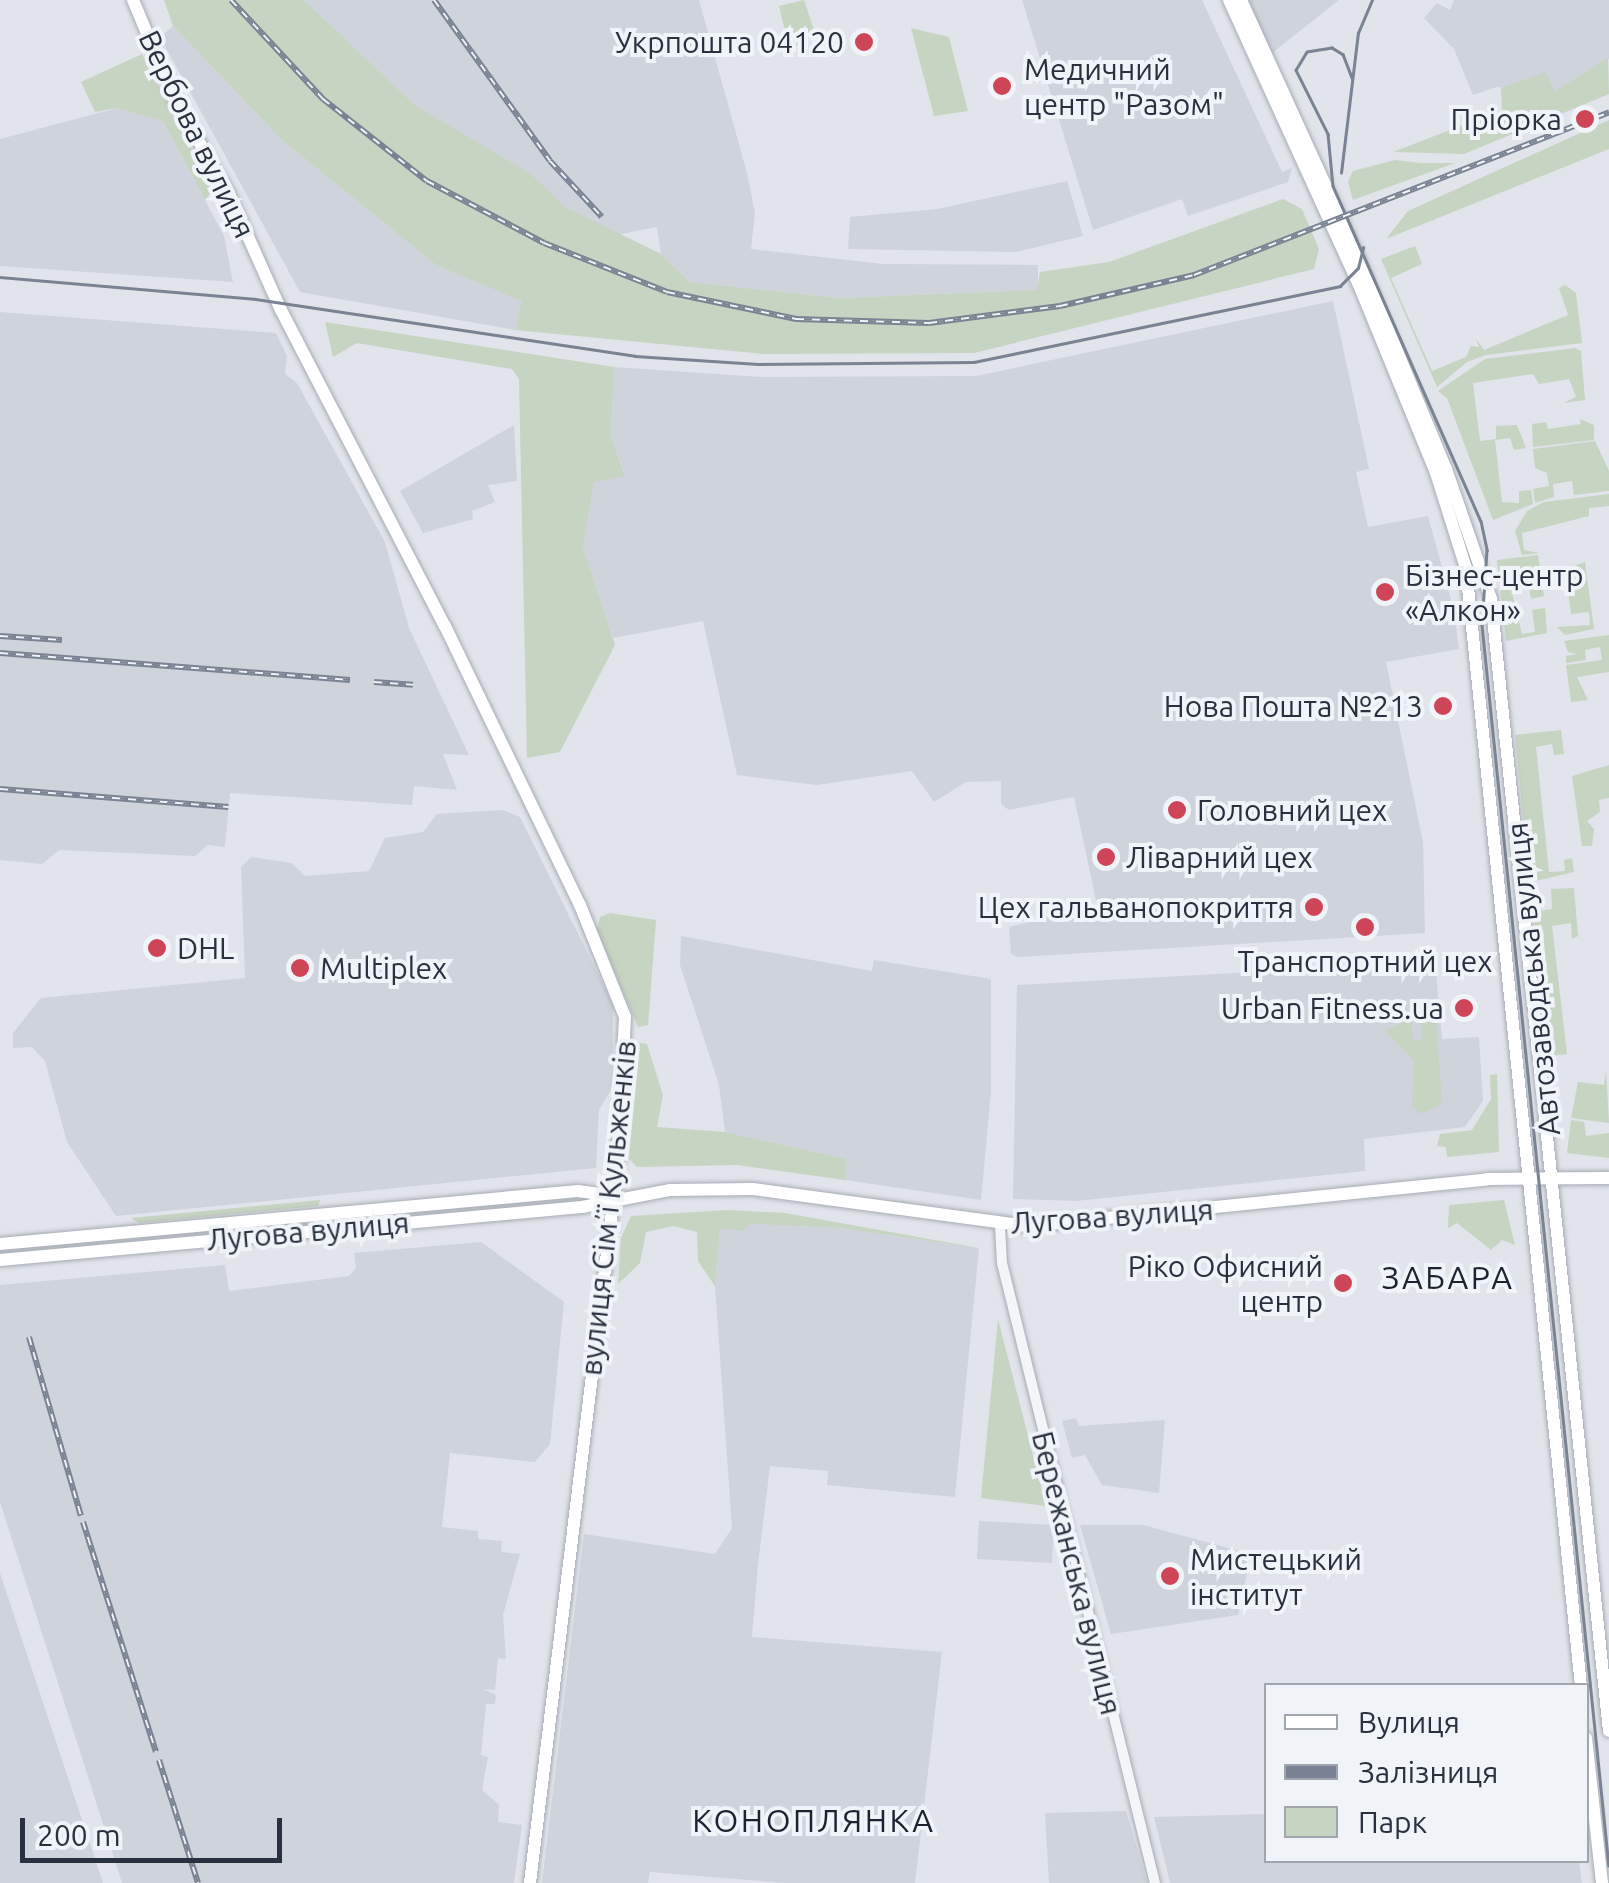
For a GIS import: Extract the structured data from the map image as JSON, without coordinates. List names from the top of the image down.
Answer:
{
  "streets": {
    "main road": [
      "Вербова вулиця",
      "Автозаводська вулиця",
      "вулиця Сімʼї Кульженків",
      "Лугова вулиця"
    ],
    "street": ["Бережанська вулиця"]
  },
  "crossings": [
    ["Вербова вулиця", "вулиця Сімʼї Кульженків"],
    ["Автозаводська вулиця", "Лугова вулиця"],
    ["вулиця Сімʼї Кульженків", "Лугова вулиця"],
    ["Лугова вулиця", "Бережанська вулиця"]
  ],
  "districts": ["ЗАБАРА", "КОНОПЛЯНКА"],
  "places": [
    "Укрпошта 04120",
    "Медичний центр \"Разом\"",
    "Пріорка",
    "Бізнес-центр «Алкон»",
    "Нова Пошта №213",
    "Головний цех",
    "Ліварний цех",
    "Цех гальванопокриття",
    "Транспортний цех",
    "DHL",
    "Multiplex",
    "Urban Fitness.ua",
    "Ріко Офисний центр",
    "Мистецький інститут"
  ],
  "legend": ["Вулиця", "Залізниця", "Парк"],
  "scale_bar": "200 m"
}
